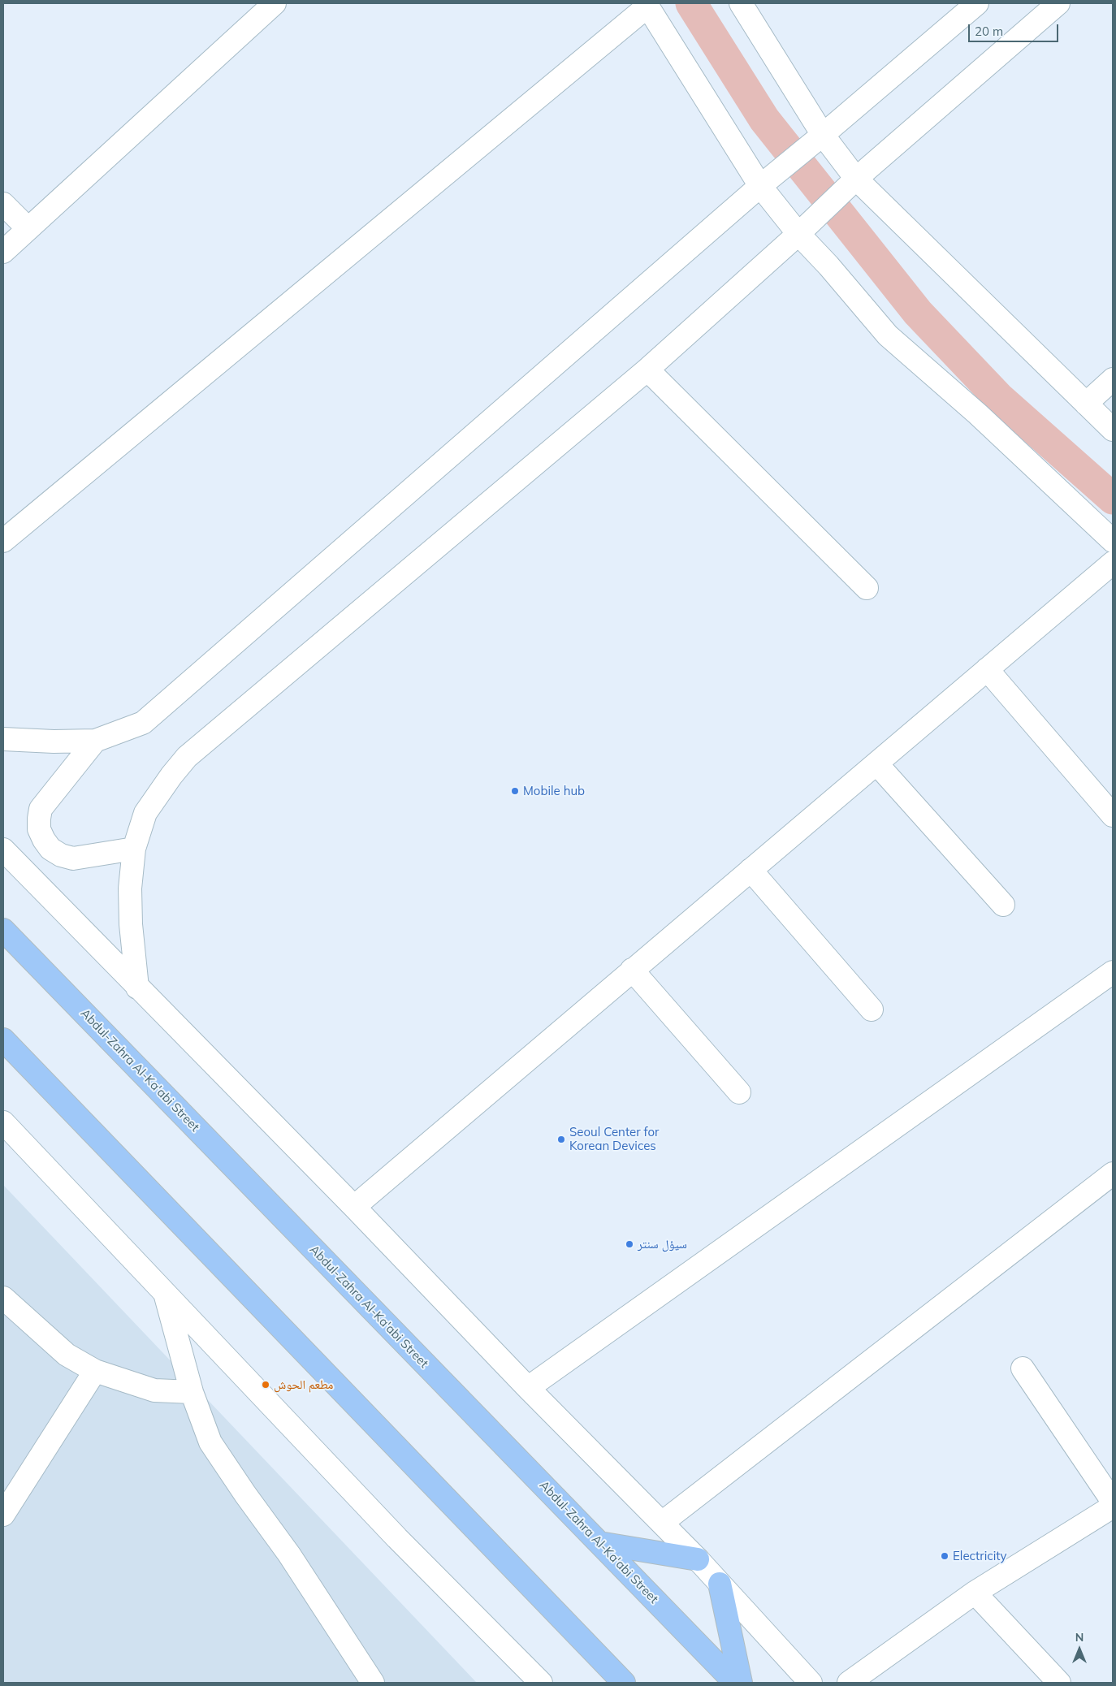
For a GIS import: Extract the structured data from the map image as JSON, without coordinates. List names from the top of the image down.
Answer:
{
  "streets": {
    "main road": ["Abdul-Zahra Al-Ka'abi Street"]
  },
  "places": [
    "Mobile hub",
    "Seoul Center for Korean Devices",
    "سيؤل سنتر",
    "مطعم الحوش",
    "Electricity"
  ],
  "scale_bar": "20 m",
  "north": "top"
}
